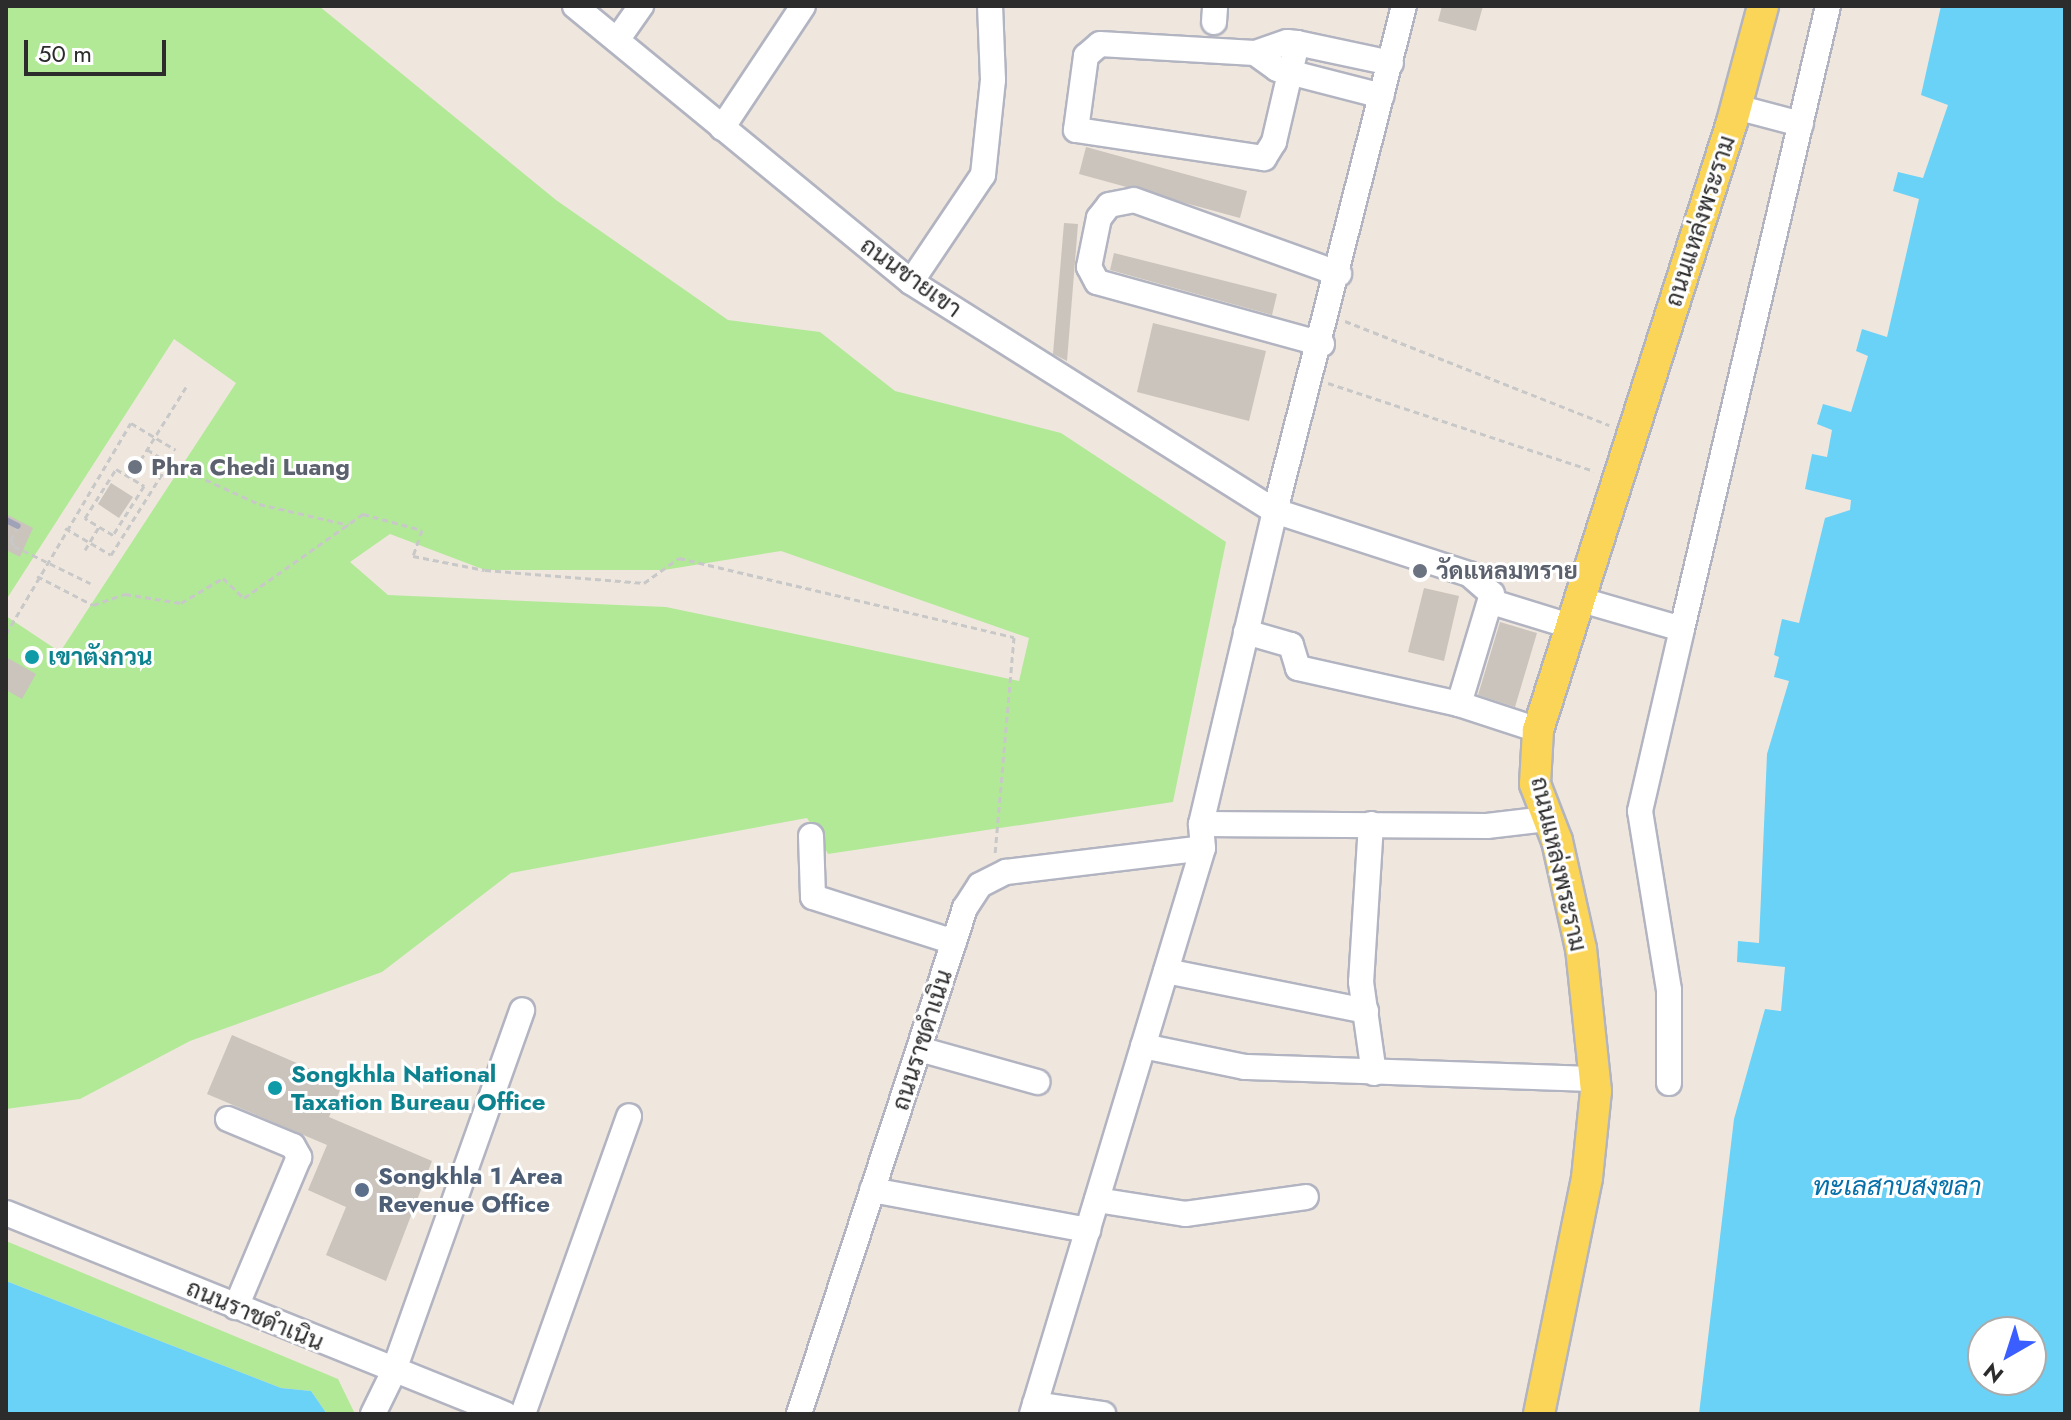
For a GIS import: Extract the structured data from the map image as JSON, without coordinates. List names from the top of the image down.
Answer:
{
  "streets": {
    "main road": ["ถนนแหล่งพระราม"],
    "street": ["ถนนชายเขา", "ถนนราชดำเนิน"]
  },
  "water": ["ทะเลสาบสงขลา"],
  "places": [
    "Phra Chedi Luang",
    "วัดแหลมทราย",
    "เขาตังกวน",
    "Songkhla National Taxation Bureau Office",
    "Songkhla 1 Area Revenue Office"
  ],
  "scale_bar": "50 m",
  "north": "bottom left"
}
